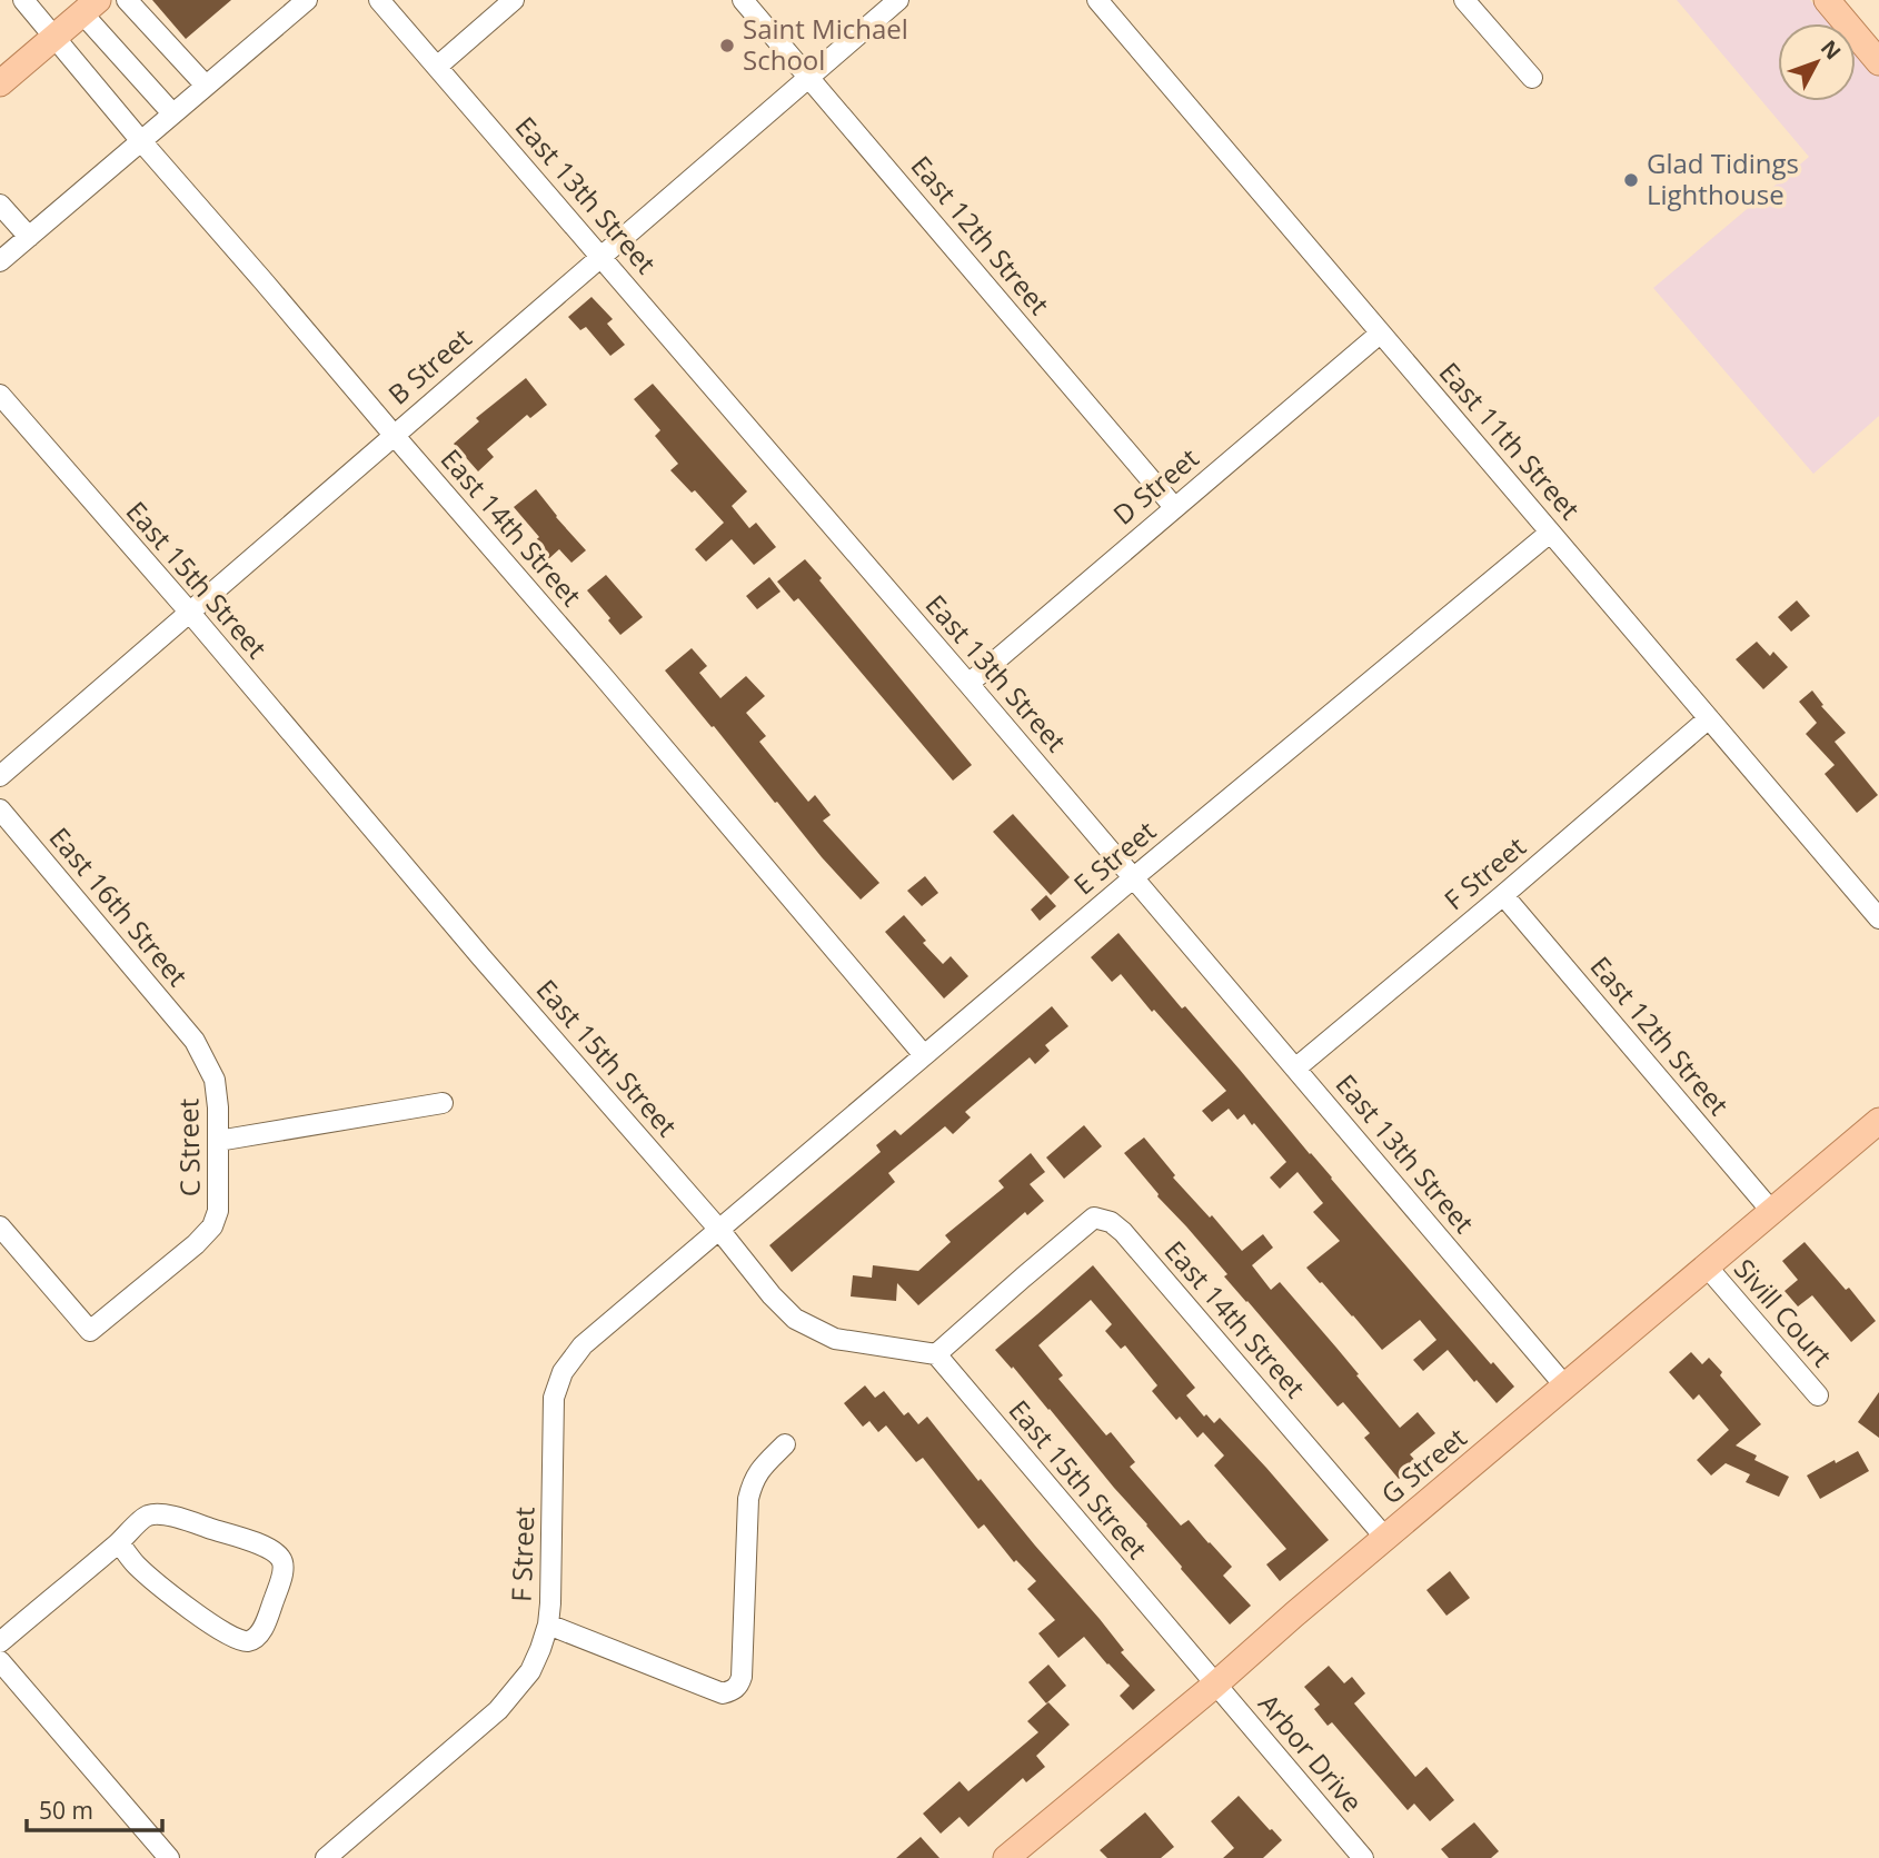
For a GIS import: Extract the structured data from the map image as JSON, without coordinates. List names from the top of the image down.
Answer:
{
  "streets": {
    "main road": ["G Street"],
    "street": [
      "East 13th Street",
      "East 12th Street",
      "B Street",
      "East 11th Street",
      "D Street",
      "East 14th Street",
      "East 15th Street",
      "E Street",
      "F Street",
      "East 16th Street",
      "C Street",
      "Sivill Court",
      "Arbor Drive"
    ]
  },
  "crossings": [
    ["East 13th Street", "B Street"],
    ["East 13th Street", "D Street"],
    ["East 13th Street", "E Street"],
    ["East 13th Street", "F Street"],
    ["East 13th Street", "G Street"],
    ["East 12th Street", "B Street"],
    ["East 12th Street", "D Street"],
    ["East 12th Street", "F Street"],
    ["East 12th Street", "G Street"],
    ["B Street", "East 14th Street"],
    ["B Street", "East 15th Street"],
    ["East 11th Street", "D Street"],
    ["East 11th Street", "E Street"],
    ["East 11th Street", "F Street"],
    ["East 14th Street", "East 15th Street"],
    ["East 14th Street", "E Street"],
    ["East 14th Street", "G Street"],
    ["East 15th Street", "E Street"],
    ["East 15th Street", "F Street"],
    ["East 15th Street", "G Street"],
    ["East 15th Street", "Arbor Drive"],
    ["E Street", "F Street"],
    ["East 16th Street", "C Street"],
    ["Sivill Court", "G Street"],
    ["G Street", "Arbor Drive"]
  ],
  "places": ["Saint Michael School", "Glad Tidings Lighthouse"],
  "scale_bar": "50 m",
  "north": "top right"
}
